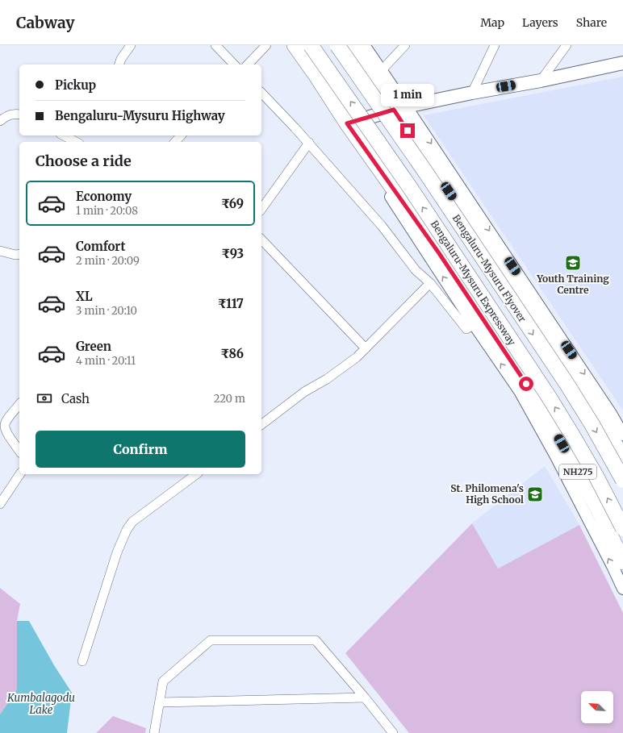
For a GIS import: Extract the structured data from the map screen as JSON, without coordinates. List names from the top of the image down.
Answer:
{
  "streets": {
    "highway": ["Bengaluru-Mysuru Flyover", "Bengaluru-Mysuru Expressway", "NH275"]
  },
  "water": ["Kumbalagodu Lake"],
  "places": {
    "school or university": ["Youth Training Centre", "St. Philomena's High School"]
  },
  "north": "top left",
  "page": {
    "header": "Cabway",
    "nav": ["Map", "Layers", "Share"],
    "banner": ["Pickup", "Bengaluru-Mysuru Highway"],
    "bubble": "1 min",
    "heading": "Choose a ride",
    "list": [
      {
        "name": "Economy",
        "note": "1 min · 20:08",
        "value": "₹69"
      },
      {
        "name": "Comfort",
        "note": "2 min · 20:09",
        "value": "₹93"
      },
      {
        "name": "XL",
        "note": "3 min · 20:10",
        "value": "₹117"
      },
      {
        "name": "Green",
        "note": "4 min · 20:11",
        "value": "₹86"
      }
    ],
    "pay": ["Cash", "220 m"],
    "buttons": "Confirm"
  }
}
